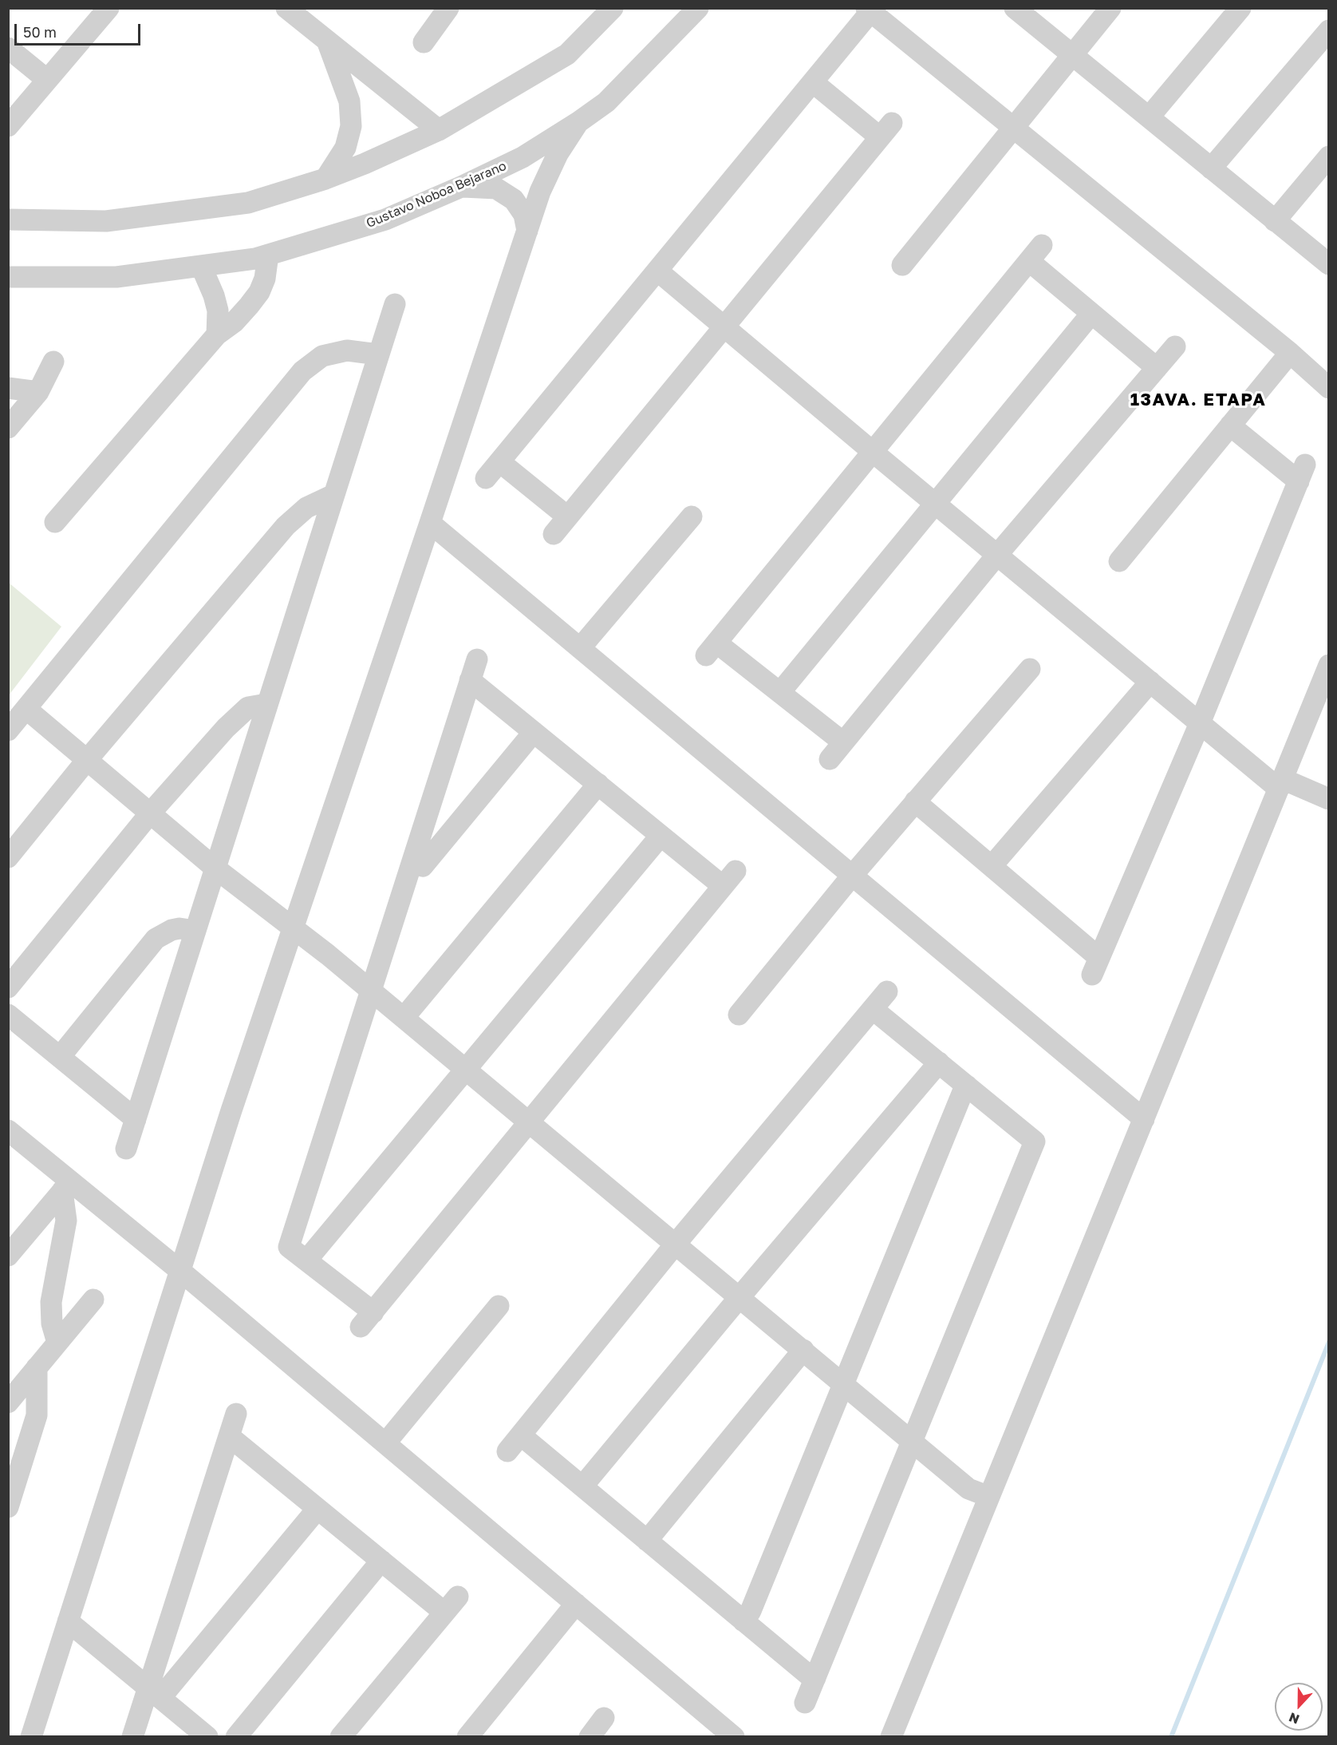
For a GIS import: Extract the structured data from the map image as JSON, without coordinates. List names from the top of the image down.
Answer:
{
  "streets": {
    "street": ["Gustavo Noboa Bejarano"]
  },
  "districts": ["13AVA. ETAPA"],
  "scale_bar": "50 m",
  "north": "bottom"
}
